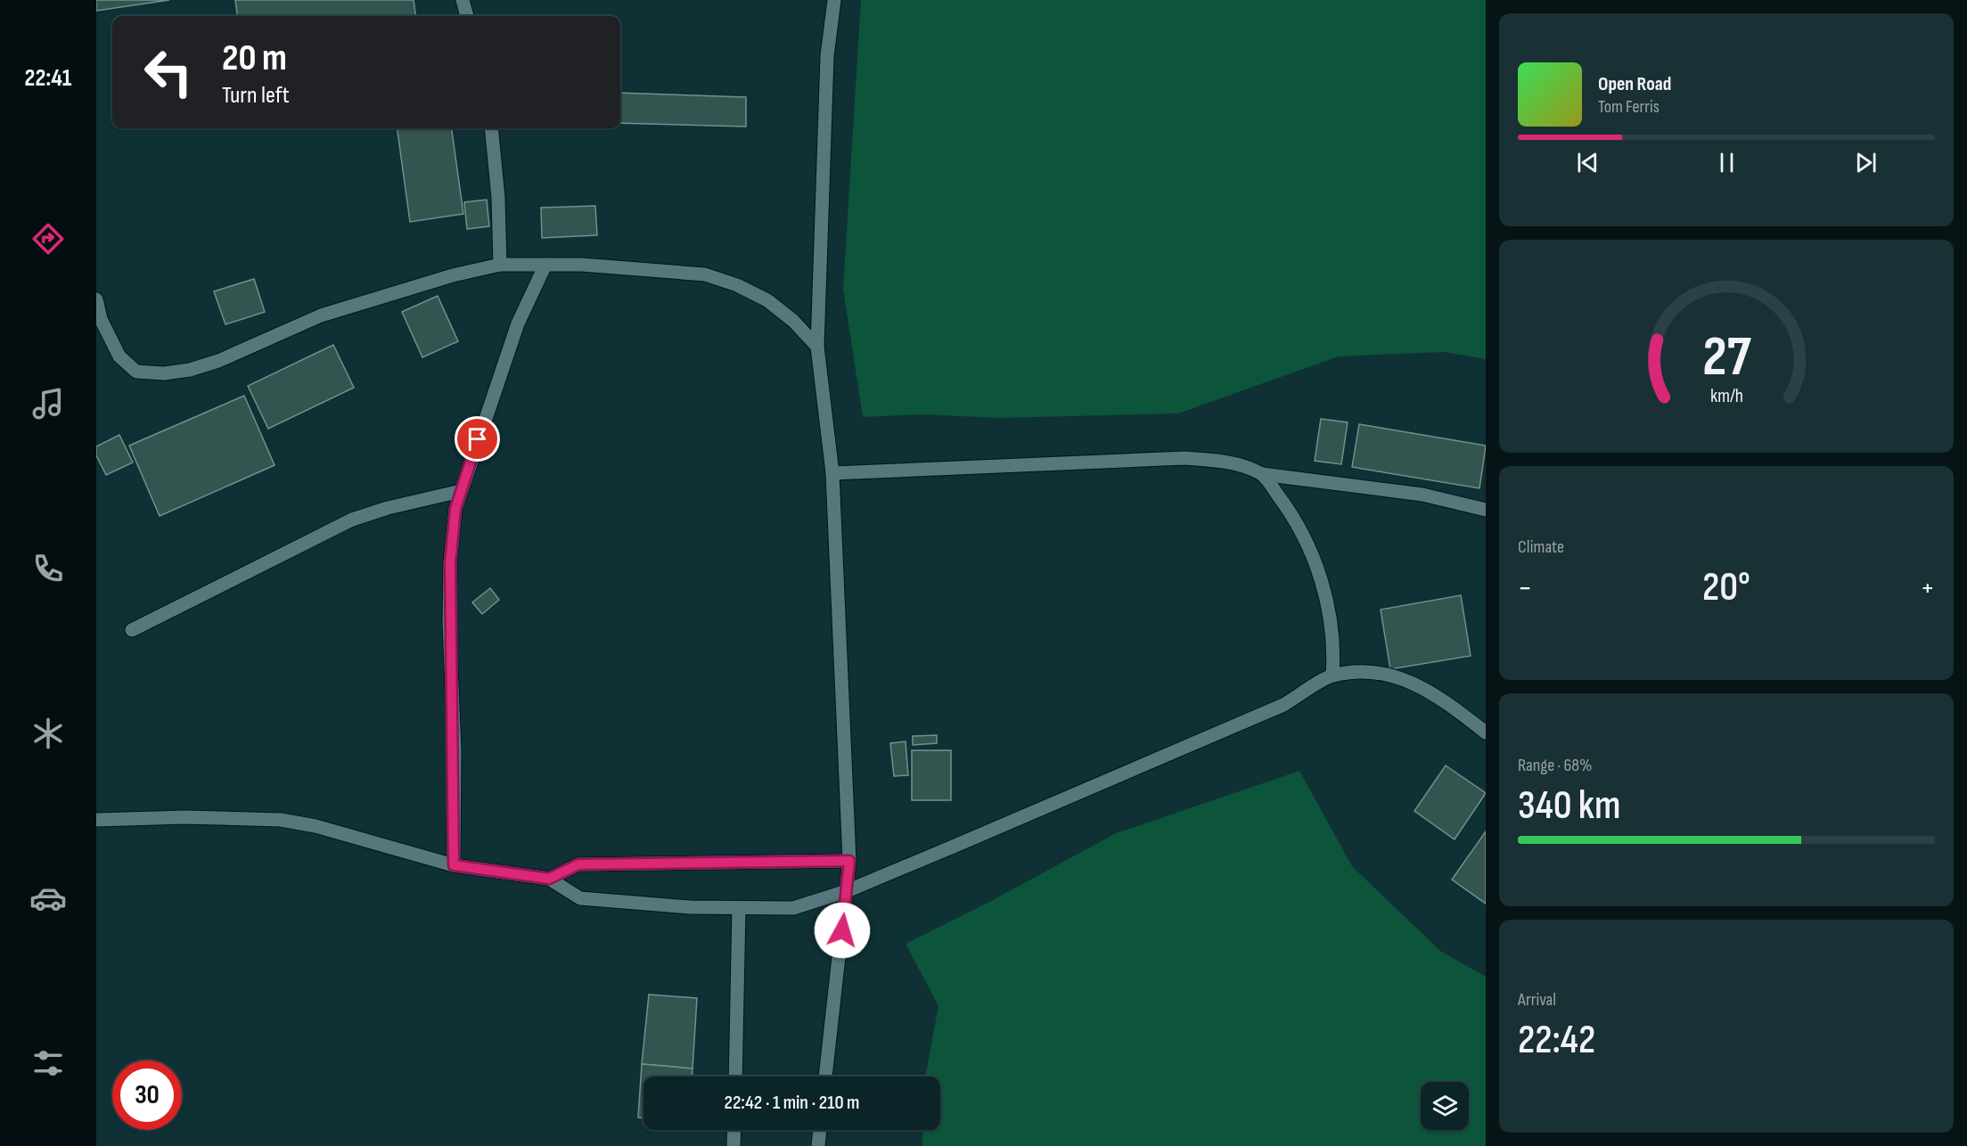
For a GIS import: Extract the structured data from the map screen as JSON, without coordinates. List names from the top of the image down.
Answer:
{
  "page": {
    "tabs": "22:41",
    "turn": ["20 m", "Turn left"],
    "song": ["Open Road", "Tom Ferris"],
    "tile": [
      "Climate",
      ["Range · 68%", "340 km"],
      ["Arrival", "22:42"]
    ],
    "heat": ["−", "20°", "+"],
    "limit": "30",
    "trip": "22:42 · 1 min · 210 m",
    "gauge": ["27", "km/h"]
  }
}
